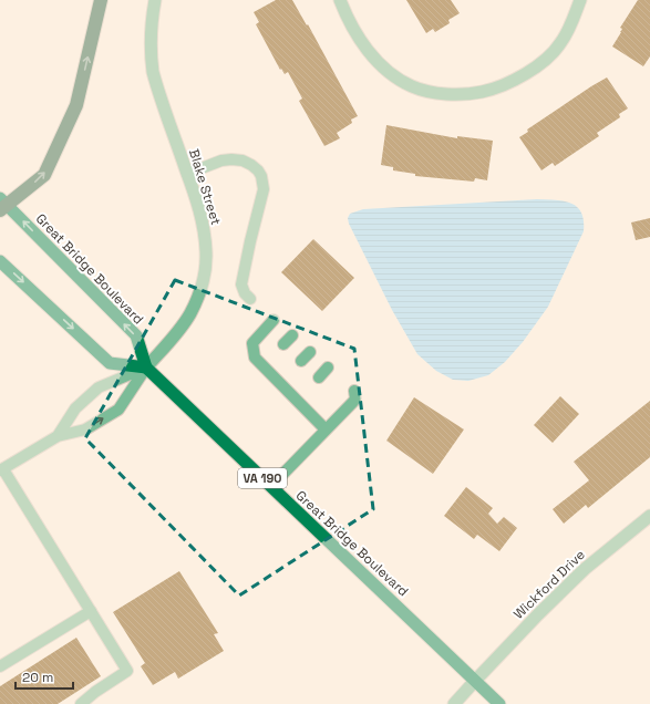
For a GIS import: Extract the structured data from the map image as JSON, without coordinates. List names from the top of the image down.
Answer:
{
  "streets": {
    "main road": ["Great Bridge Boulevard", "VA 190"],
    "street": ["Blake Street", "Wickford Drive"]
  },
  "crossings": [
    ["Blake Street", "Great Bridge Boulevard"],
    ["Great Bridge Boulevard", "Wickford Drive"]
  ],
  "scale_bar": "20 m"
}
